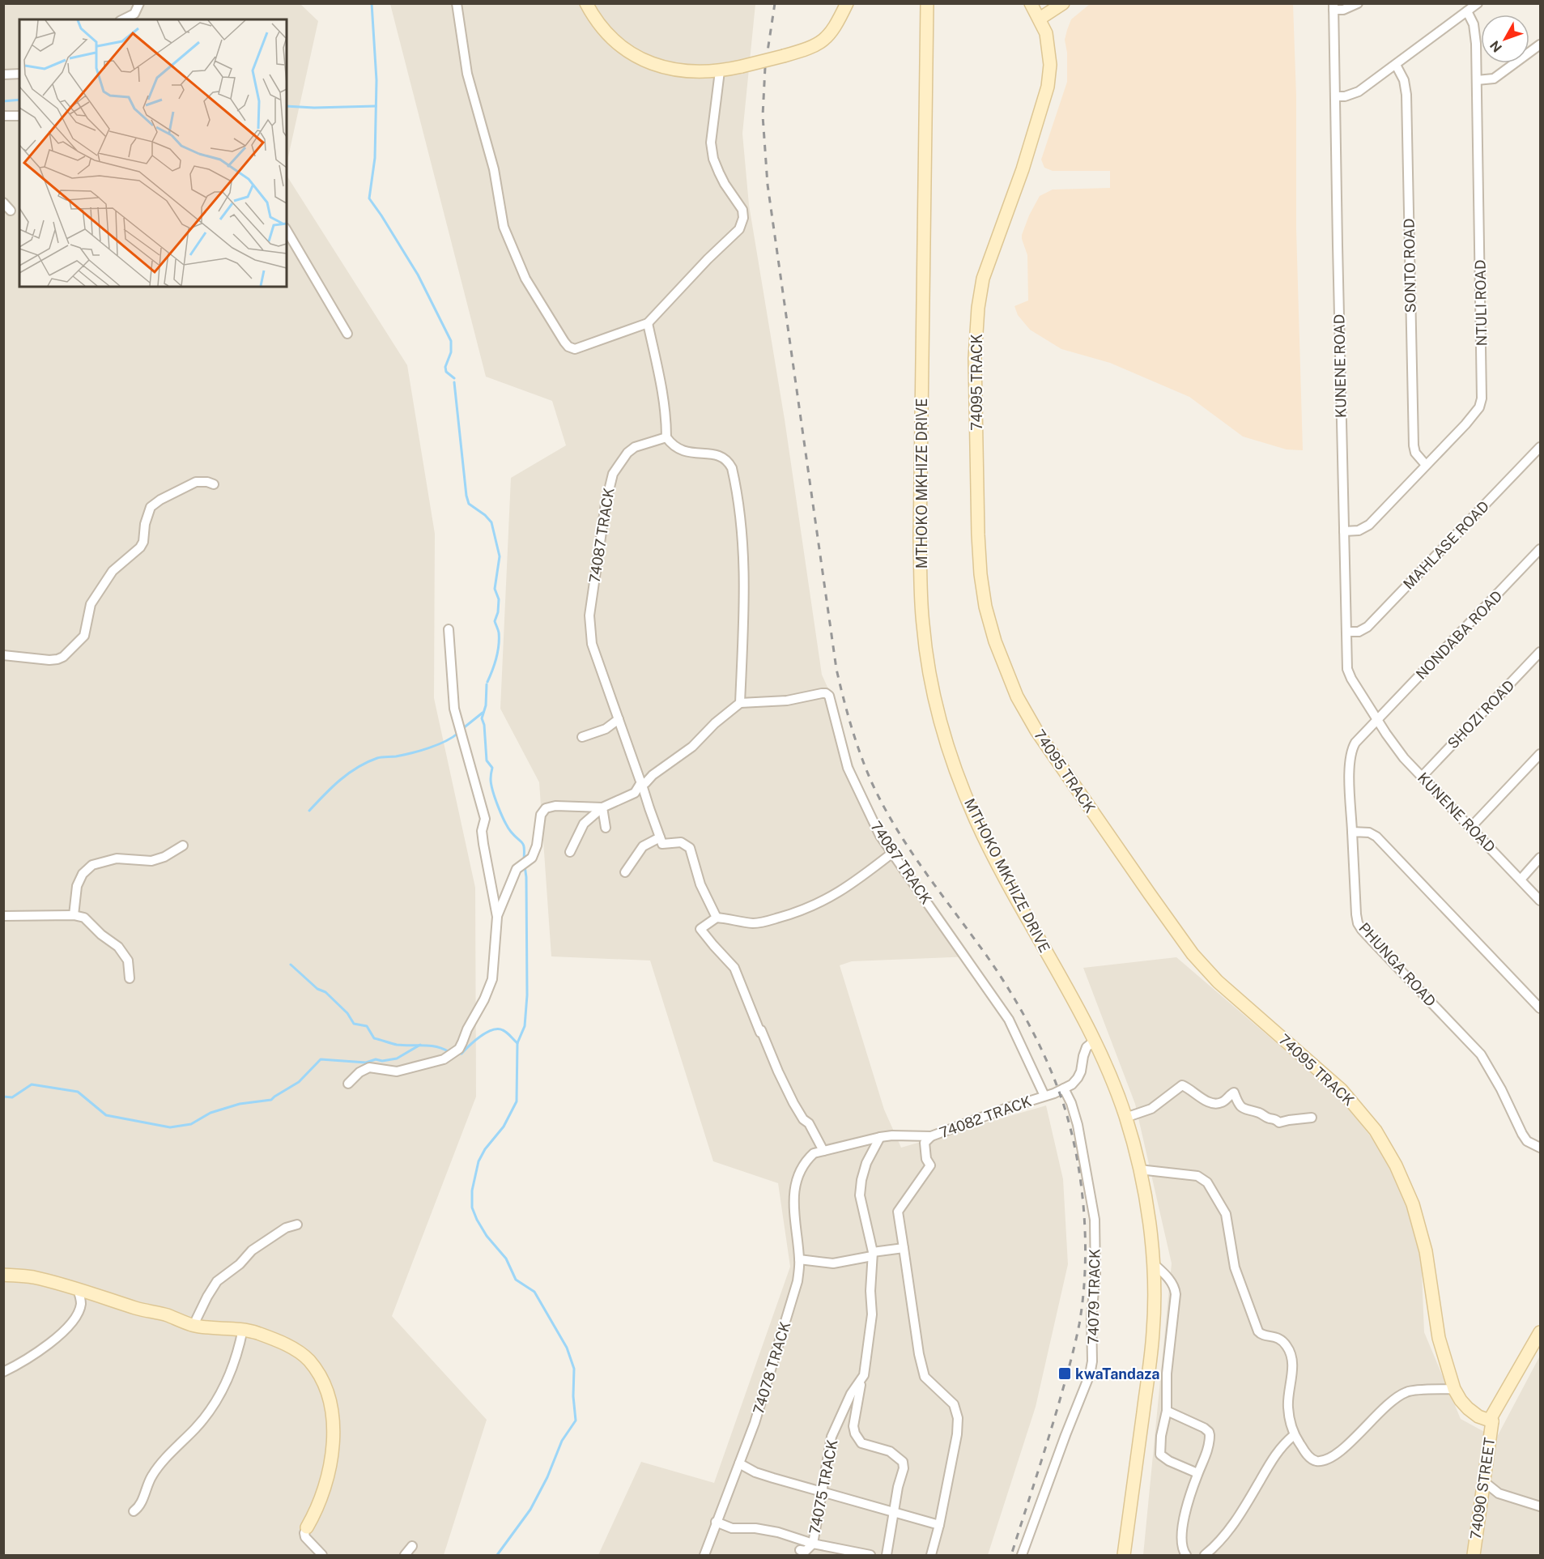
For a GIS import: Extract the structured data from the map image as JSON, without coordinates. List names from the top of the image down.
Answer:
{
  "streets": {
    "street": [
      "SONTO ROAD",
      "NTULI ROAD",
      "KUNENE ROAD",
      "74095 TRACK",
      "MTHOKO MKHIZE DRIVE",
      "74087 TRACK",
      "MAHLASE ROAD",
      "NONDABA ROAD",
      "SHOZI ROAD",
      "PHUNGA ROAD",
      "74082 TRACK",
      "74079 TRACK",
      "74078 TRACK",
      "74075 TRACK",
      "74090 STREET"
    ]
  },
  "crossings": [
    ["SONTO ROAD", "NTULI ROAD"],
    ["NTULI ROAD", "KUNENE ROAD"],
    ["KUNENE ROAD", "MAHLASE ROAD"],
    ["KUNENE ROAD", "NONDABA ROAD"],
    ["KUNENE ROAD", "SHOZI ROAD"],
    ["74095 TRACK", "74090 STREET"],
    ["MTHOKO MKHIZE DRIVE", "74082 TRACK"],
    ["74087 TRACK", "74082 TRACK"],
    ["74082 TRACK", "74079 TRACK"],
    ["74082 TRACK", "74078 TRACK"],
    ["74082 TRACK", "74075 TRACK"]
  ],
  "places": {
    "transit": ["kwaTandaza"]
  },
  "north": "bottom left"
}
